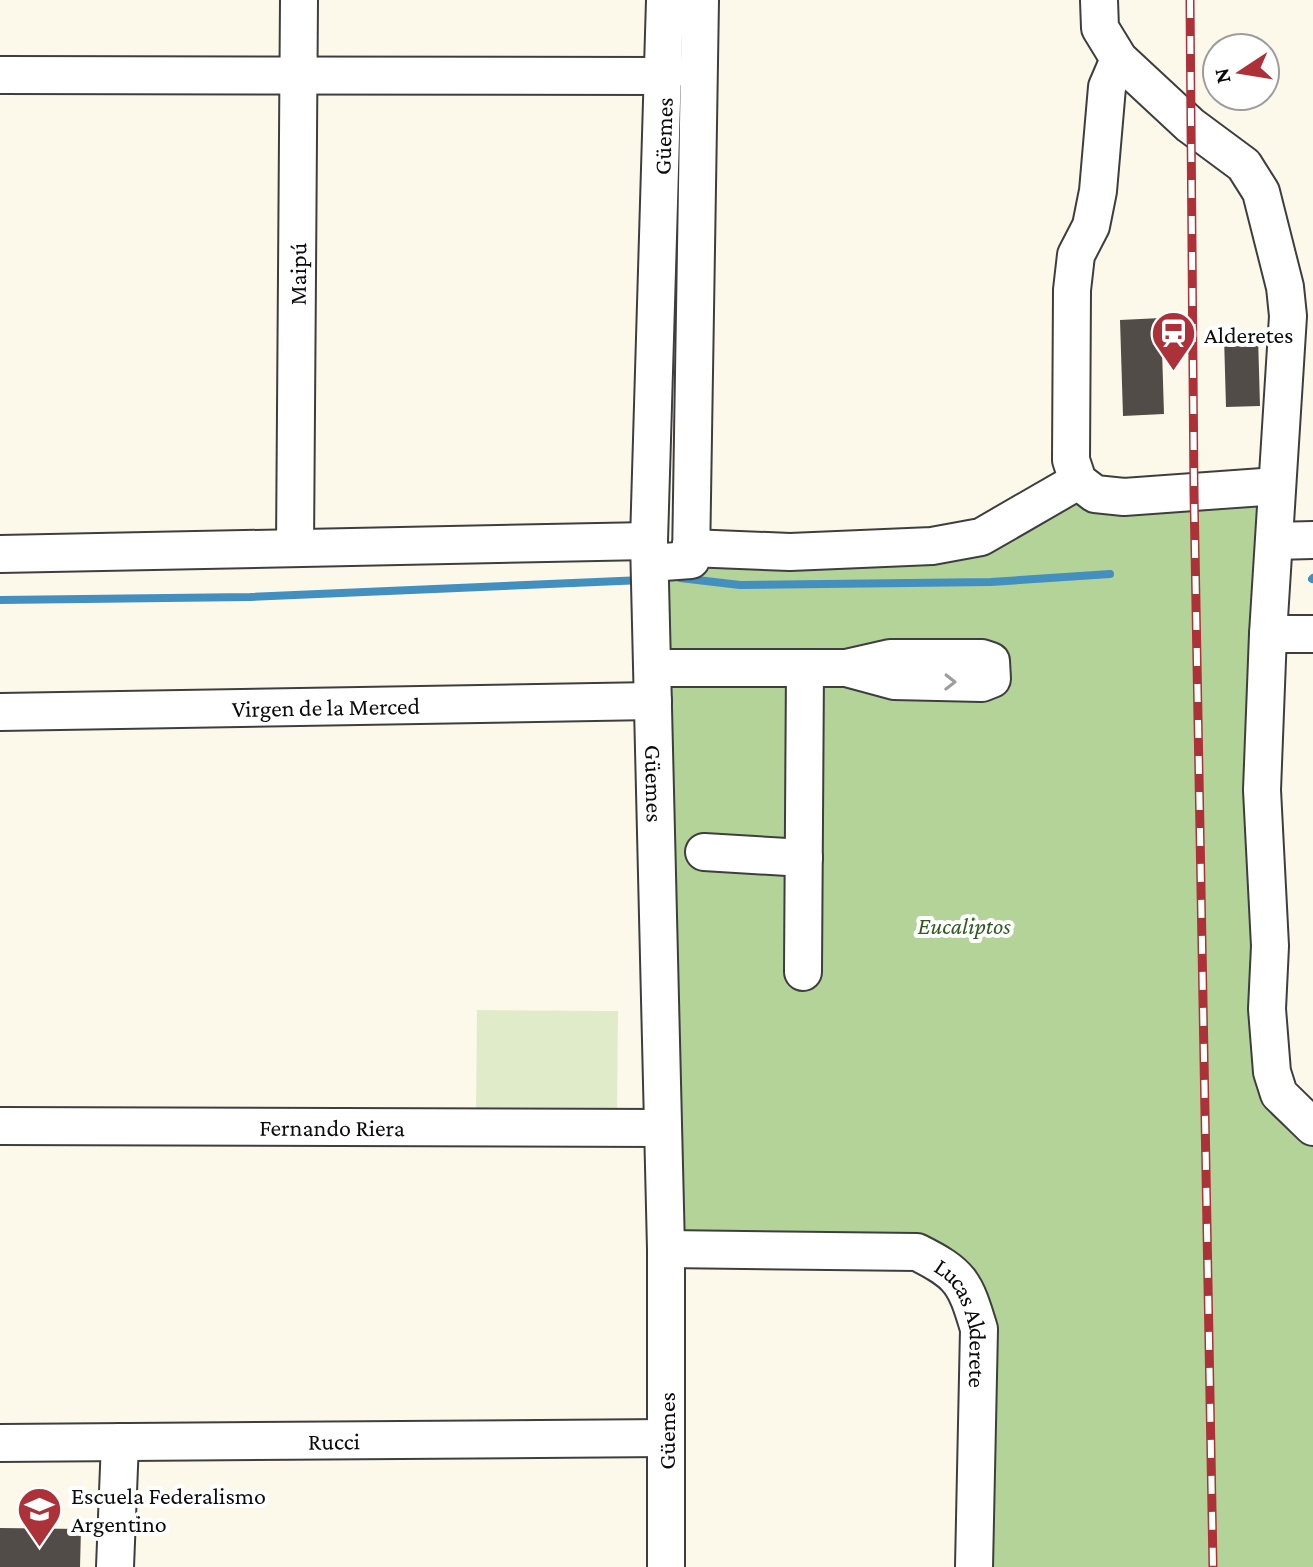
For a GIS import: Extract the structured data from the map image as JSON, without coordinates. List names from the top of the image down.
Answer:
{
  "streets": {
    "street": [
      "Güemes",
      "Maipú",
      "Virgen de la Merced",
      "Fernando Riera",
      "Lucas Alderete",
      "Rucci"
    ]
  },
  "crossings": [
    ["Güemes", "Virgen de la Merced"],
    ["Güemes", "Fernando Riera"],
    ["Güemes", "Lucas Alderete"],
    ["Güemes", "Rucci"]
  ],
  "parks": ["Eucaliptos"],
  "places": {
    "station": ["Alderetes"],
    "school or university": ["Escuela Federalismo Argentino"]
  },
  "north": "left"
}
